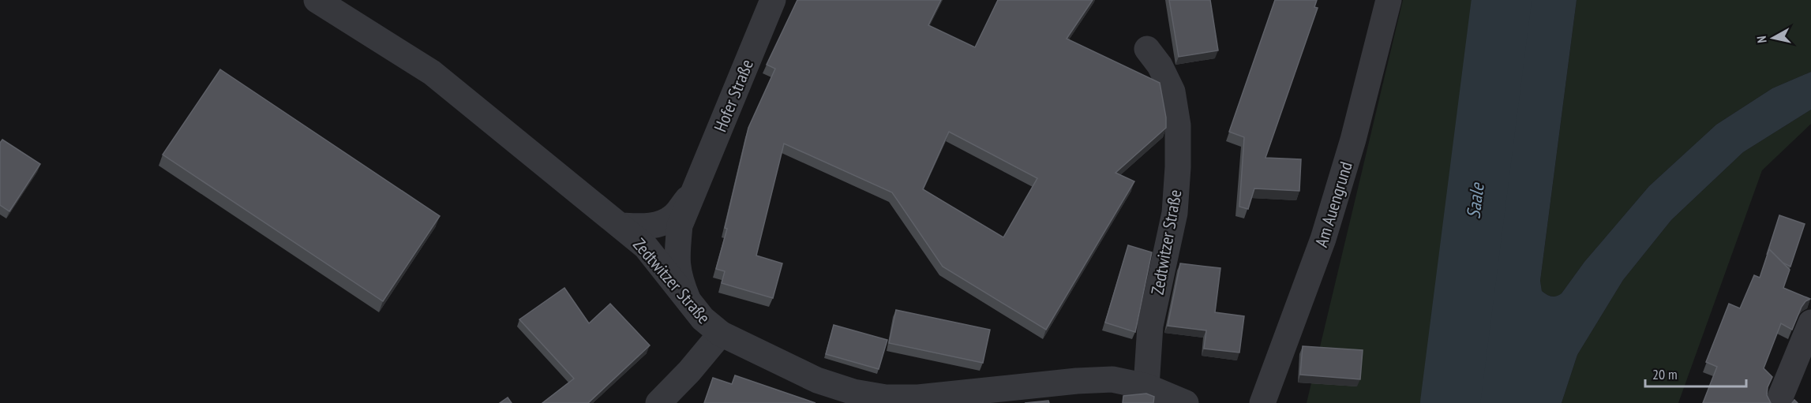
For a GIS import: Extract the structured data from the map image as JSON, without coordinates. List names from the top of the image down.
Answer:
{
  "streets": {
    "street": ["Hofer Straße", "Am Auengrund", "Zedtwitzer Straße"]
  },
  "crossings": [
    ["Hofer Straße", "Zedtwitzer Straße"]
  ],
  "water": ["Saale"],
  "scale_bar": "20 m",
  "north": "left"
}
